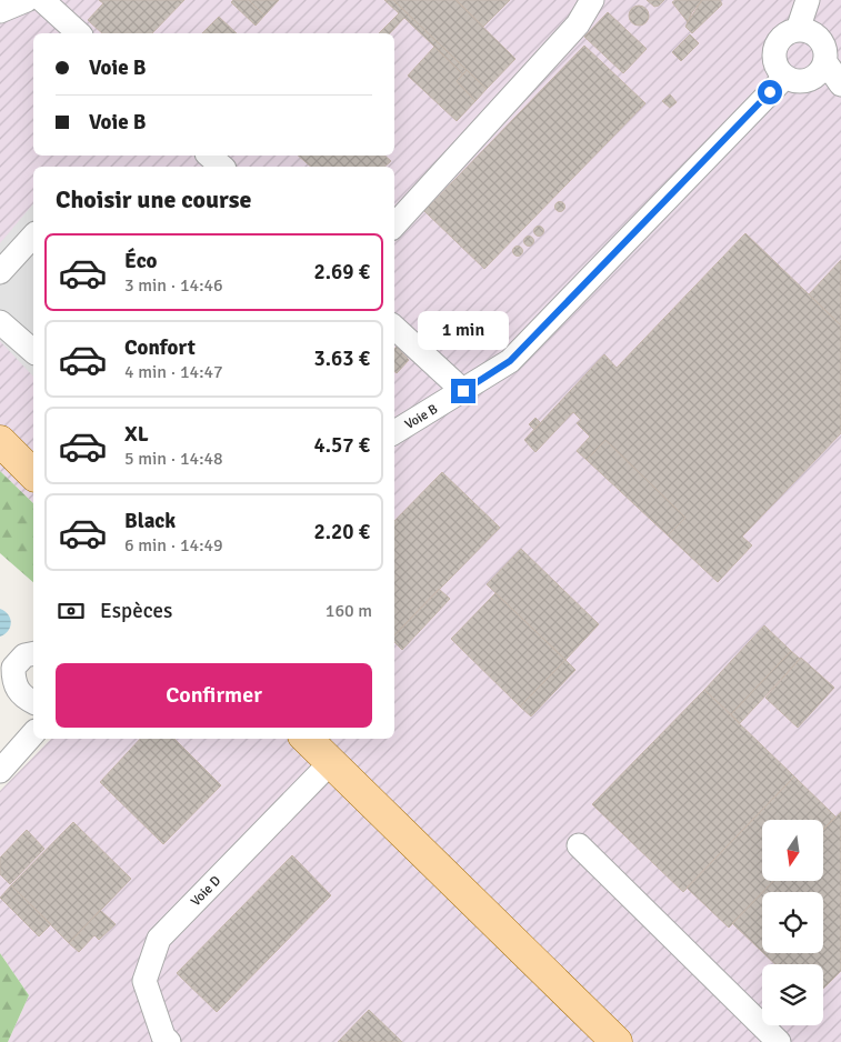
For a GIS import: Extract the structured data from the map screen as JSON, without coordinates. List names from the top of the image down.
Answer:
{
  "streets": {
    "lane": ["Voie B", "Voie D"]
  },
  "north": "bottom",
  "page": {
    "banner": ["Voie B", "Voie B"],
    "heading": "Choisir une course",
    "list": [
      {
        "name": "Éco",
        "note": "3 min · 14:46",
        "value": "2.69 €"
      },
      {
        "name": "Confort",
        "note": "4 min · 14:47",
        "value": "3.63 €"
      },
      {
        "name": "XL",
        "note": "5 min · 14:48",
        "value": "4.57 €"
      },
      {
        "name": "Black",
        "note": "6 min · 14:49",
        "value": "2.20 €"
      }
    ],
    "bubble": "1 min",
    "pay": ["Espèces", "160 m"],
    "buttons": "Confirmer"
  }
}
